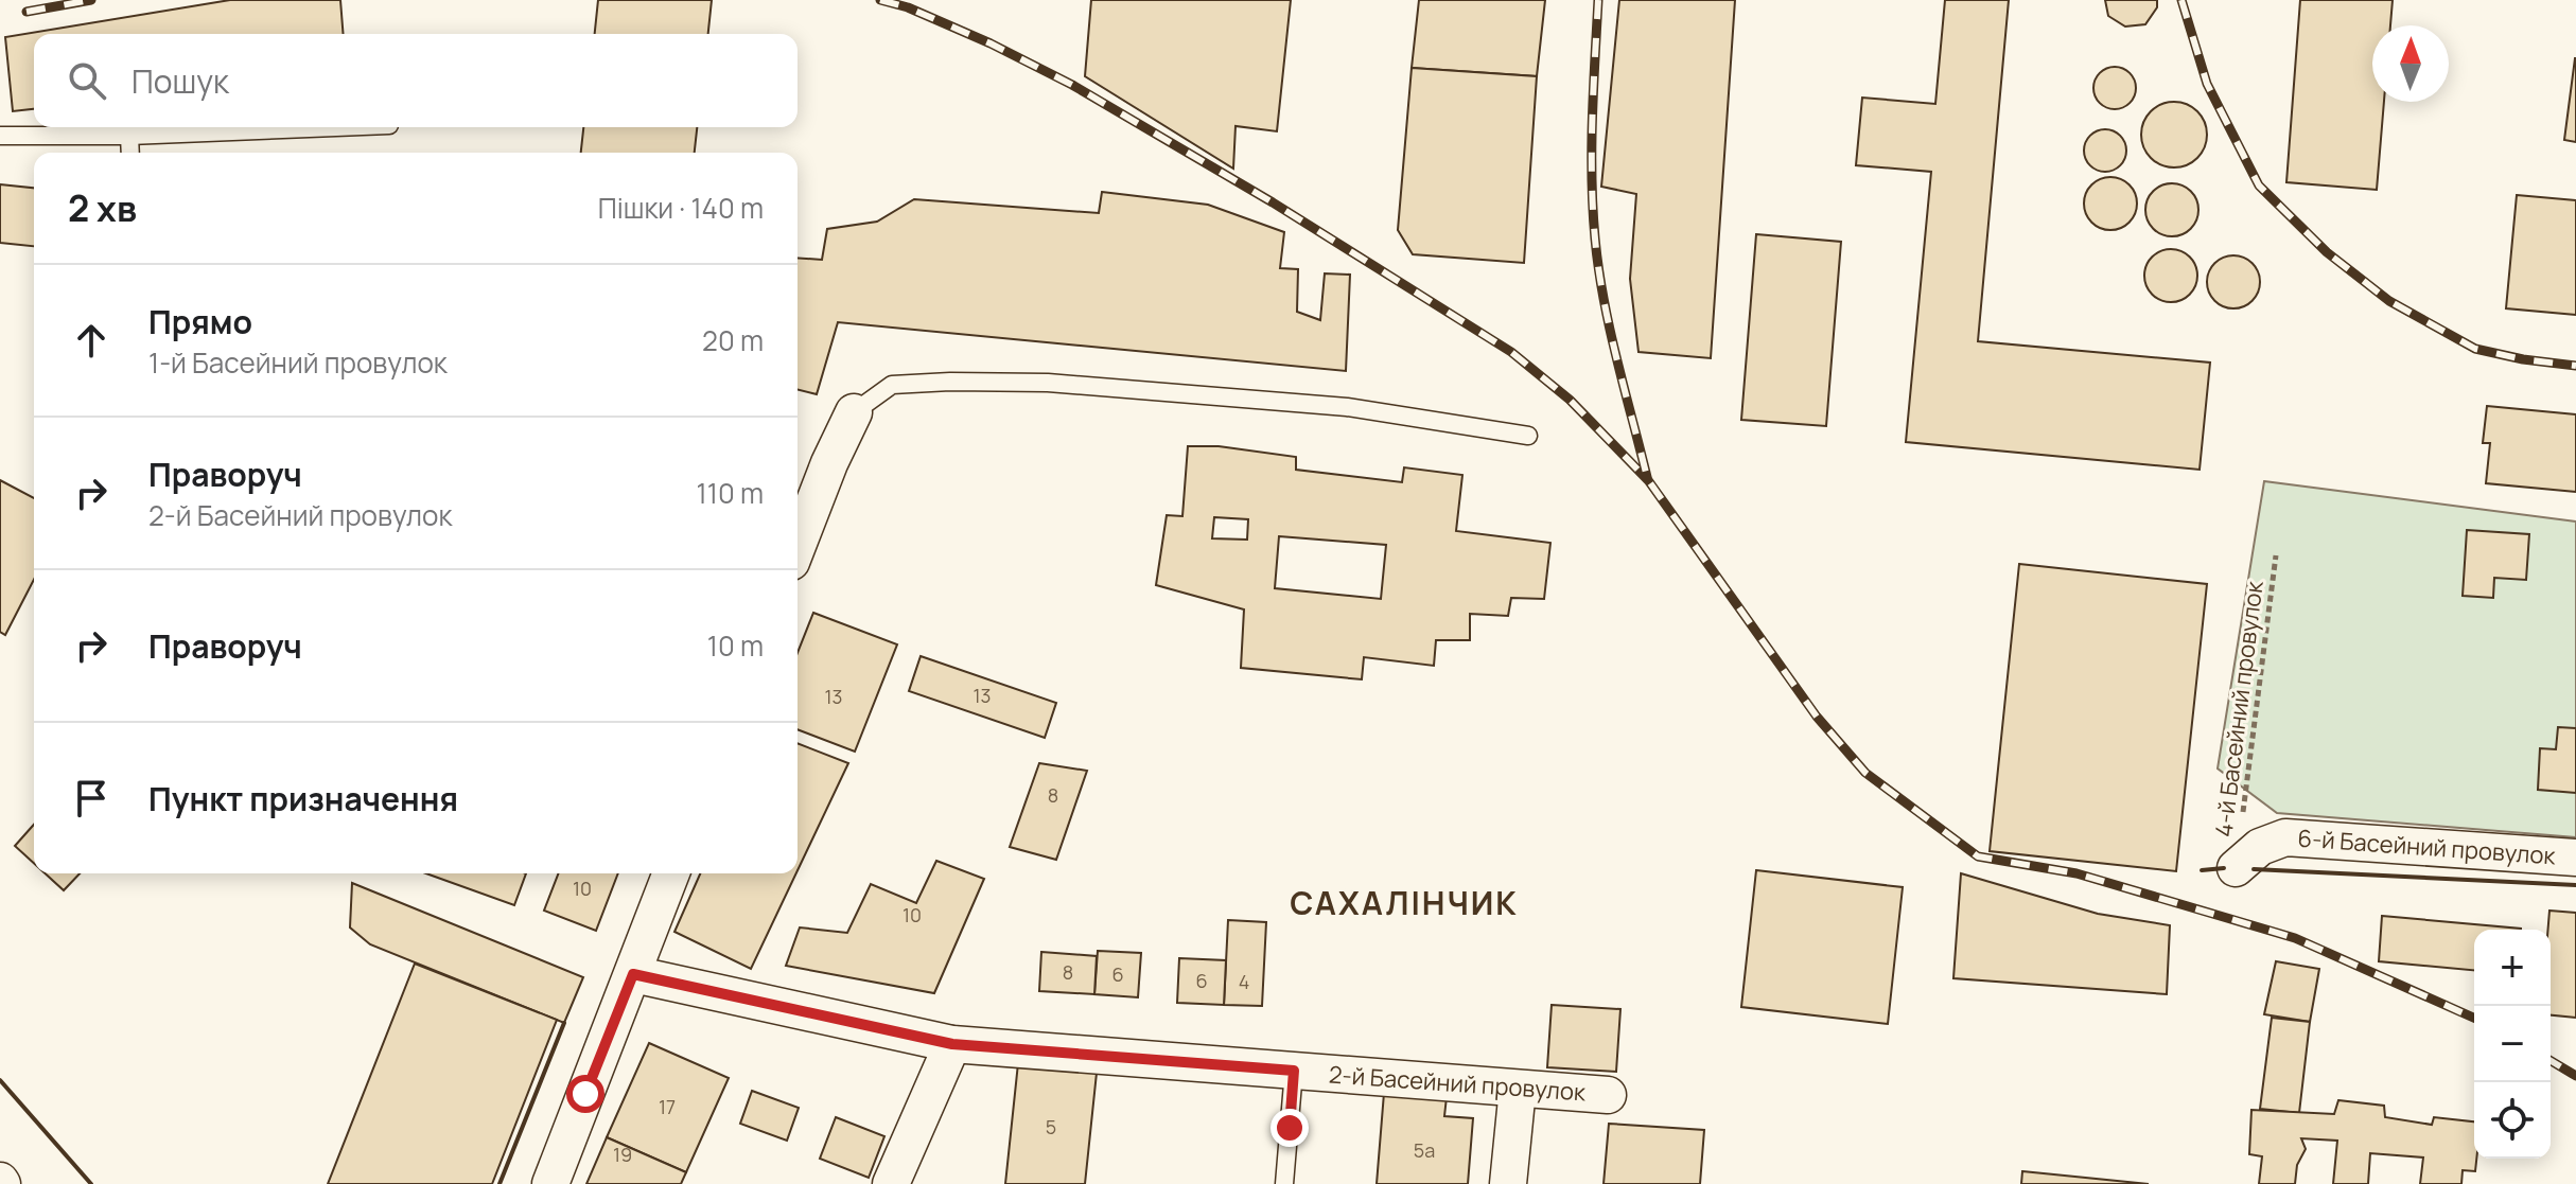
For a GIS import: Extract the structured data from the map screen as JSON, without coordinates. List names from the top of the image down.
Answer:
{
  "streets": {
    "street": ["6-й Басейний провулок", "2-й Басейний провулок"],
    "path": ["4-й Басейний провулок"]
  },
  "crossings": [
    ["4-й Басейний провулок", "6-й Басейний провулок"]
  ],
  "districts": ["САХАЛІНЧИК"],
  "house_numbers": [
    "13",
    "13",
    "8",
    "10",
    "10",
    "8",
    "6",
    "6",
    "4",
    "17",
    "5",
    "5а",
    "19"
  ],
  "north": "top",
  "page": {
    "search": "Пошук",
    "heading": ["2 хв", "Пішки · 140 m"],
    "list": [
      ["Прямо", "1-й Басейний провулок", "20 m"],
      ["Праворуч", "2-й Басейний провулок", "110 m"],
      ["Праворуч", "10 m"],
      "Пункт призначення"
    ],
    "map_buttons": ["+", "−"]
  }
}
